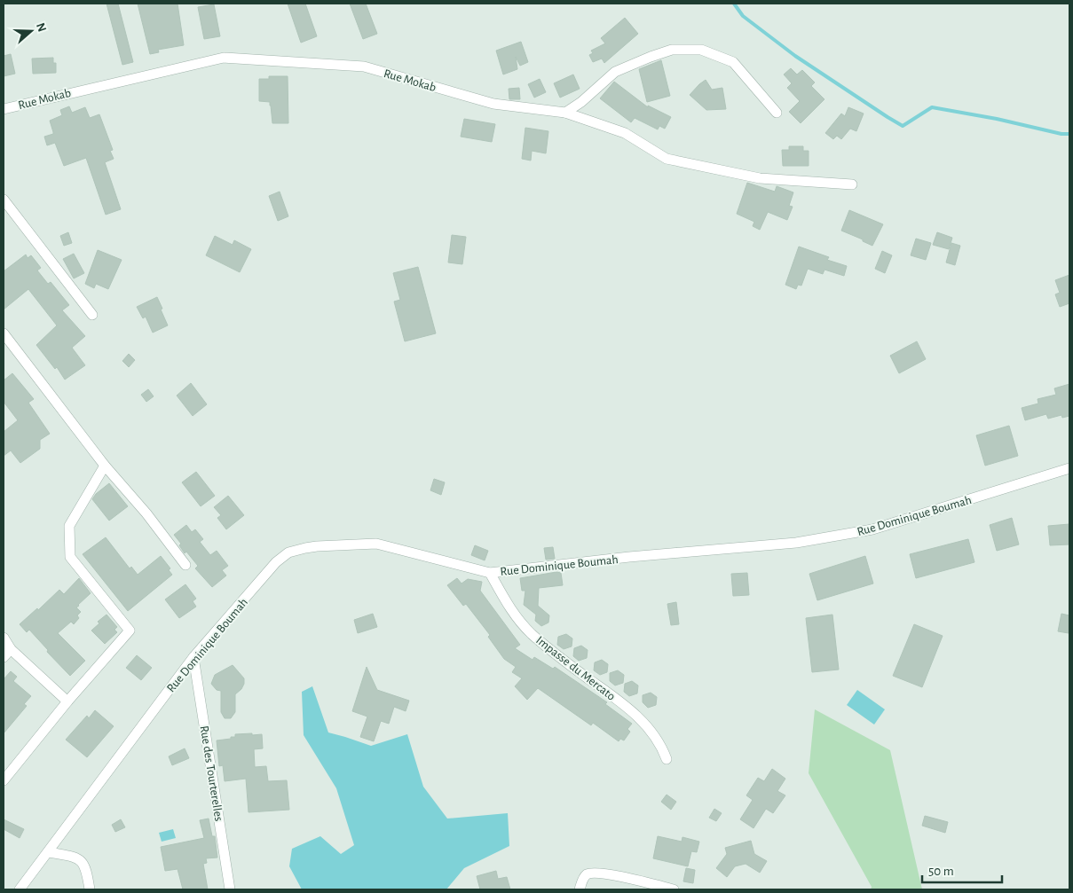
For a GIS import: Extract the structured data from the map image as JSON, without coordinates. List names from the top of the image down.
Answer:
{
  "streets": {
    "street": [
      "Rue Mokab",
      "Rue Dominique Boumah",
      "Impasse du Mercato",
      "Rue des Tourterelles"
    ]
  },
  "crossings": [
    ["Rue Dominique Boumah", "Impasse du Mercato"],
    ["Rue Dominique Boumah", "Rue des Tourterelles"]
  ],
  "scale_bar": "50 m",
  "north": "right"
}
